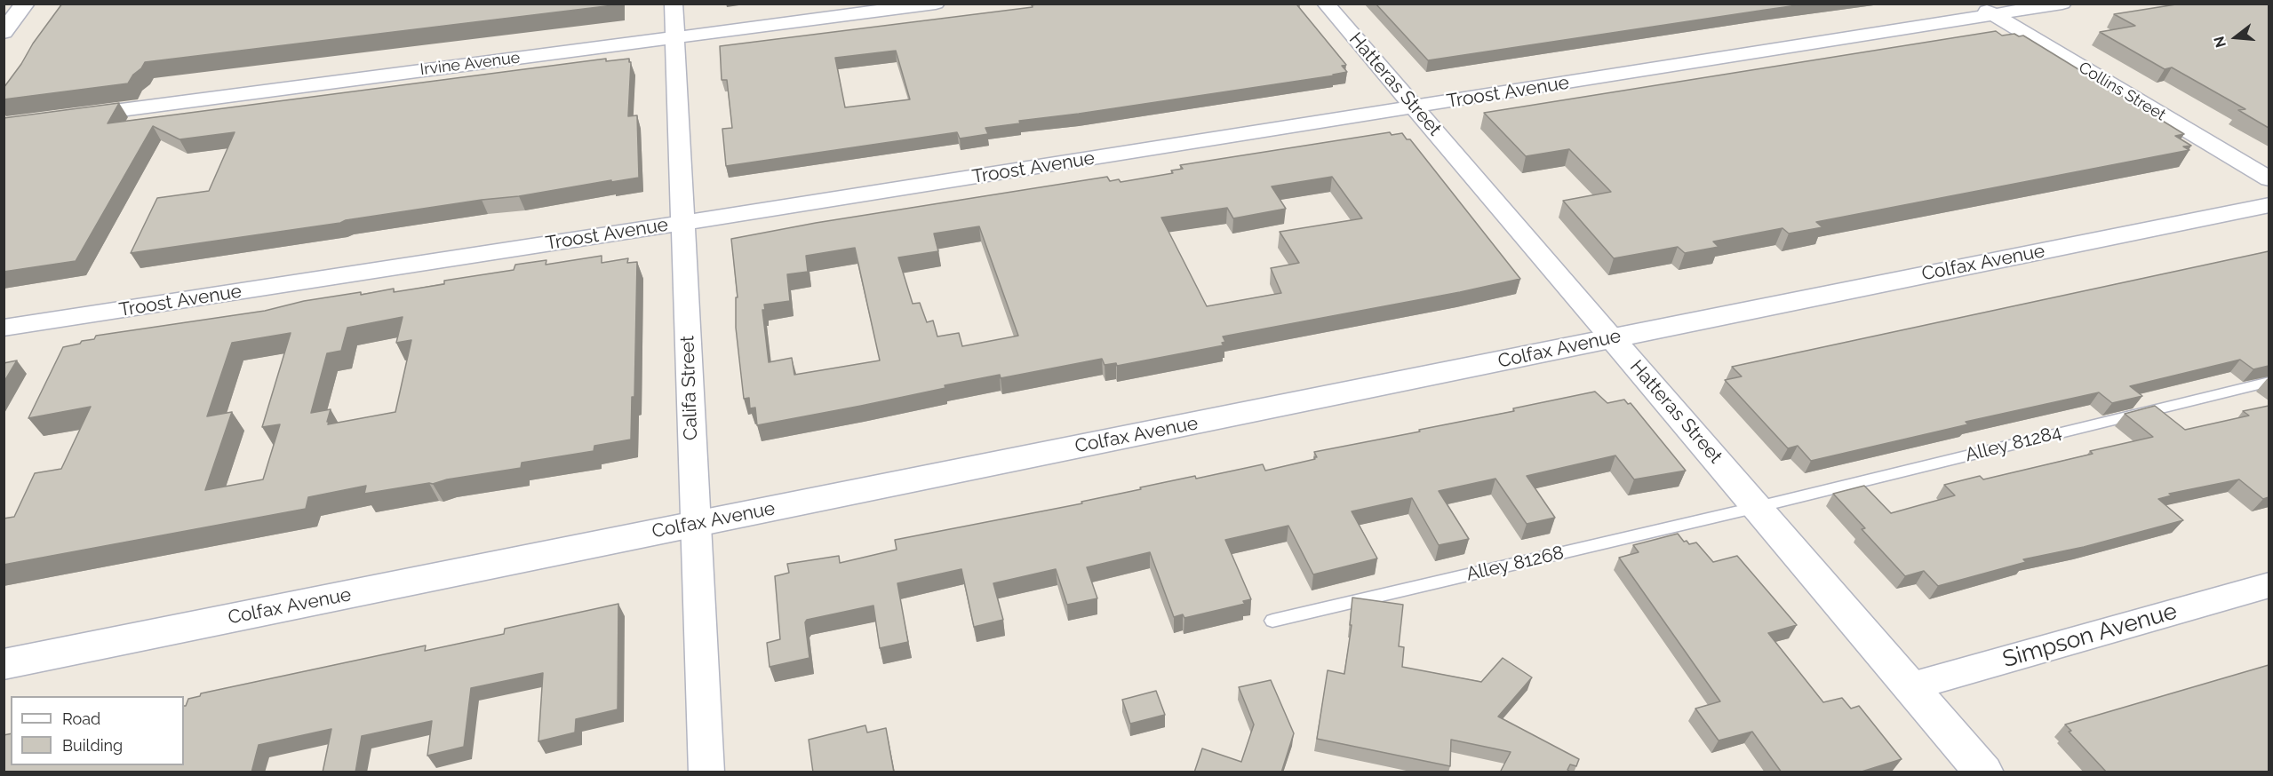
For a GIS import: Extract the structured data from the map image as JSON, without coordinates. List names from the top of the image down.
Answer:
{
  "streets": {
    "main road": ["Hatteras Street", "Colfax Avenue"],
    "street": [
      "Irvine Avenue",
      "Collins Street",
      "Troost Avenue",
      "Califa Street",
      "Simpson Avenue"
    ],
    "lane": ["Alley 81284", "Alley 81268"]
  },
  "crossings": [
    ["Irvine Avenue", "Califa Street"],
    ["Hatteras Street", "Troost Avenue"],
    ["Hatteras Street", "Colfax Avenue"],
    ["Hatteras Street", "Alley 81284"],
    ["Hatteras Street", "Alley 81268"],
    ["Hatteras Street", "Simpson Avenue"],
    ["Collins Street", "Troost Avenue"],
    ["Troost Avenue", "Califa Street"],
    ["Colfax Avenue", "Califa Street"],
    ["Alley 81284", "Alley 81268"]
  ],
  "legend": ["Road", "Building"],
  "north": "left"
}
